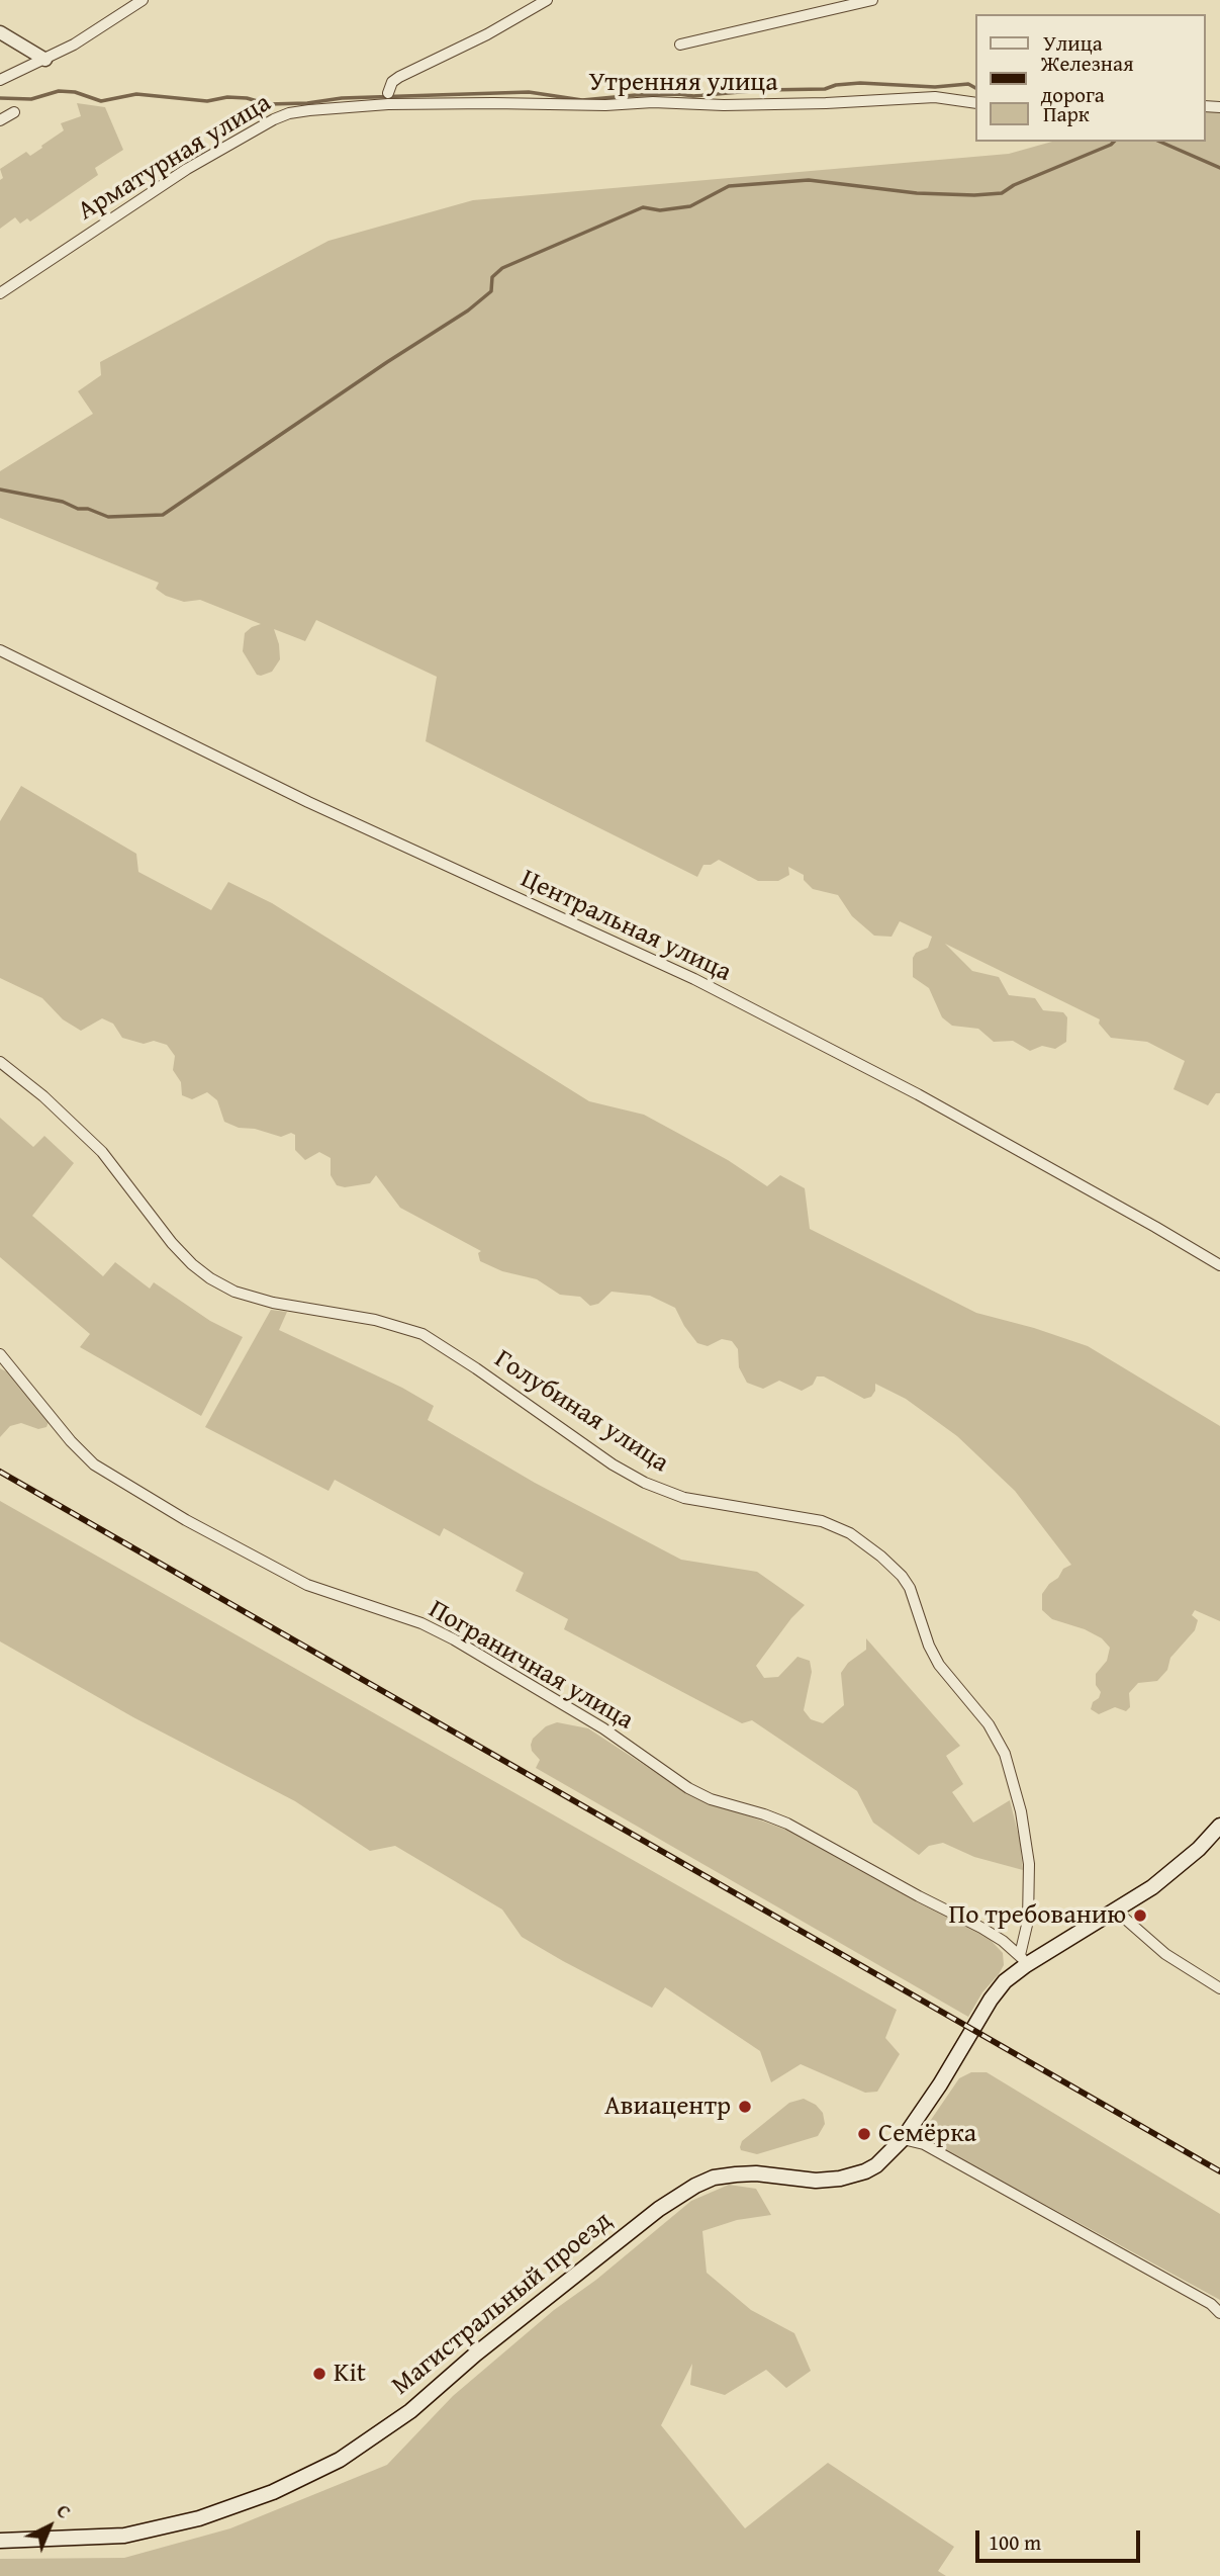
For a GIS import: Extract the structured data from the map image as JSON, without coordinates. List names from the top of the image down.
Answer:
{
  "streets": {
    "main road": ["Магистральный проезд"],
    "street": [
      "Утренняя улица",
      "Арматурная улица",
      "Центральная улица",
      "Голубиная улица",
      "Пограничная улица"
    ]
  },
  "crossings": [
    ["Утренняя улица", "Арматурная улица"],
    ["Голубиная улица", "Пограничная улица"],
    ["Голубиная улица", "Магистральный проезд"],
    ["Пограничная улица", "Магистральный проезд"]
  ],
  "places": [
    "По требованию",
    "Авиацентр",
    "Семёрка",
    "Kit"
  ],
  "legend": ["Улица", "Железная дорога", "Парк"],
  "scale_bar": "100 m",
  "north": "top right"
}
